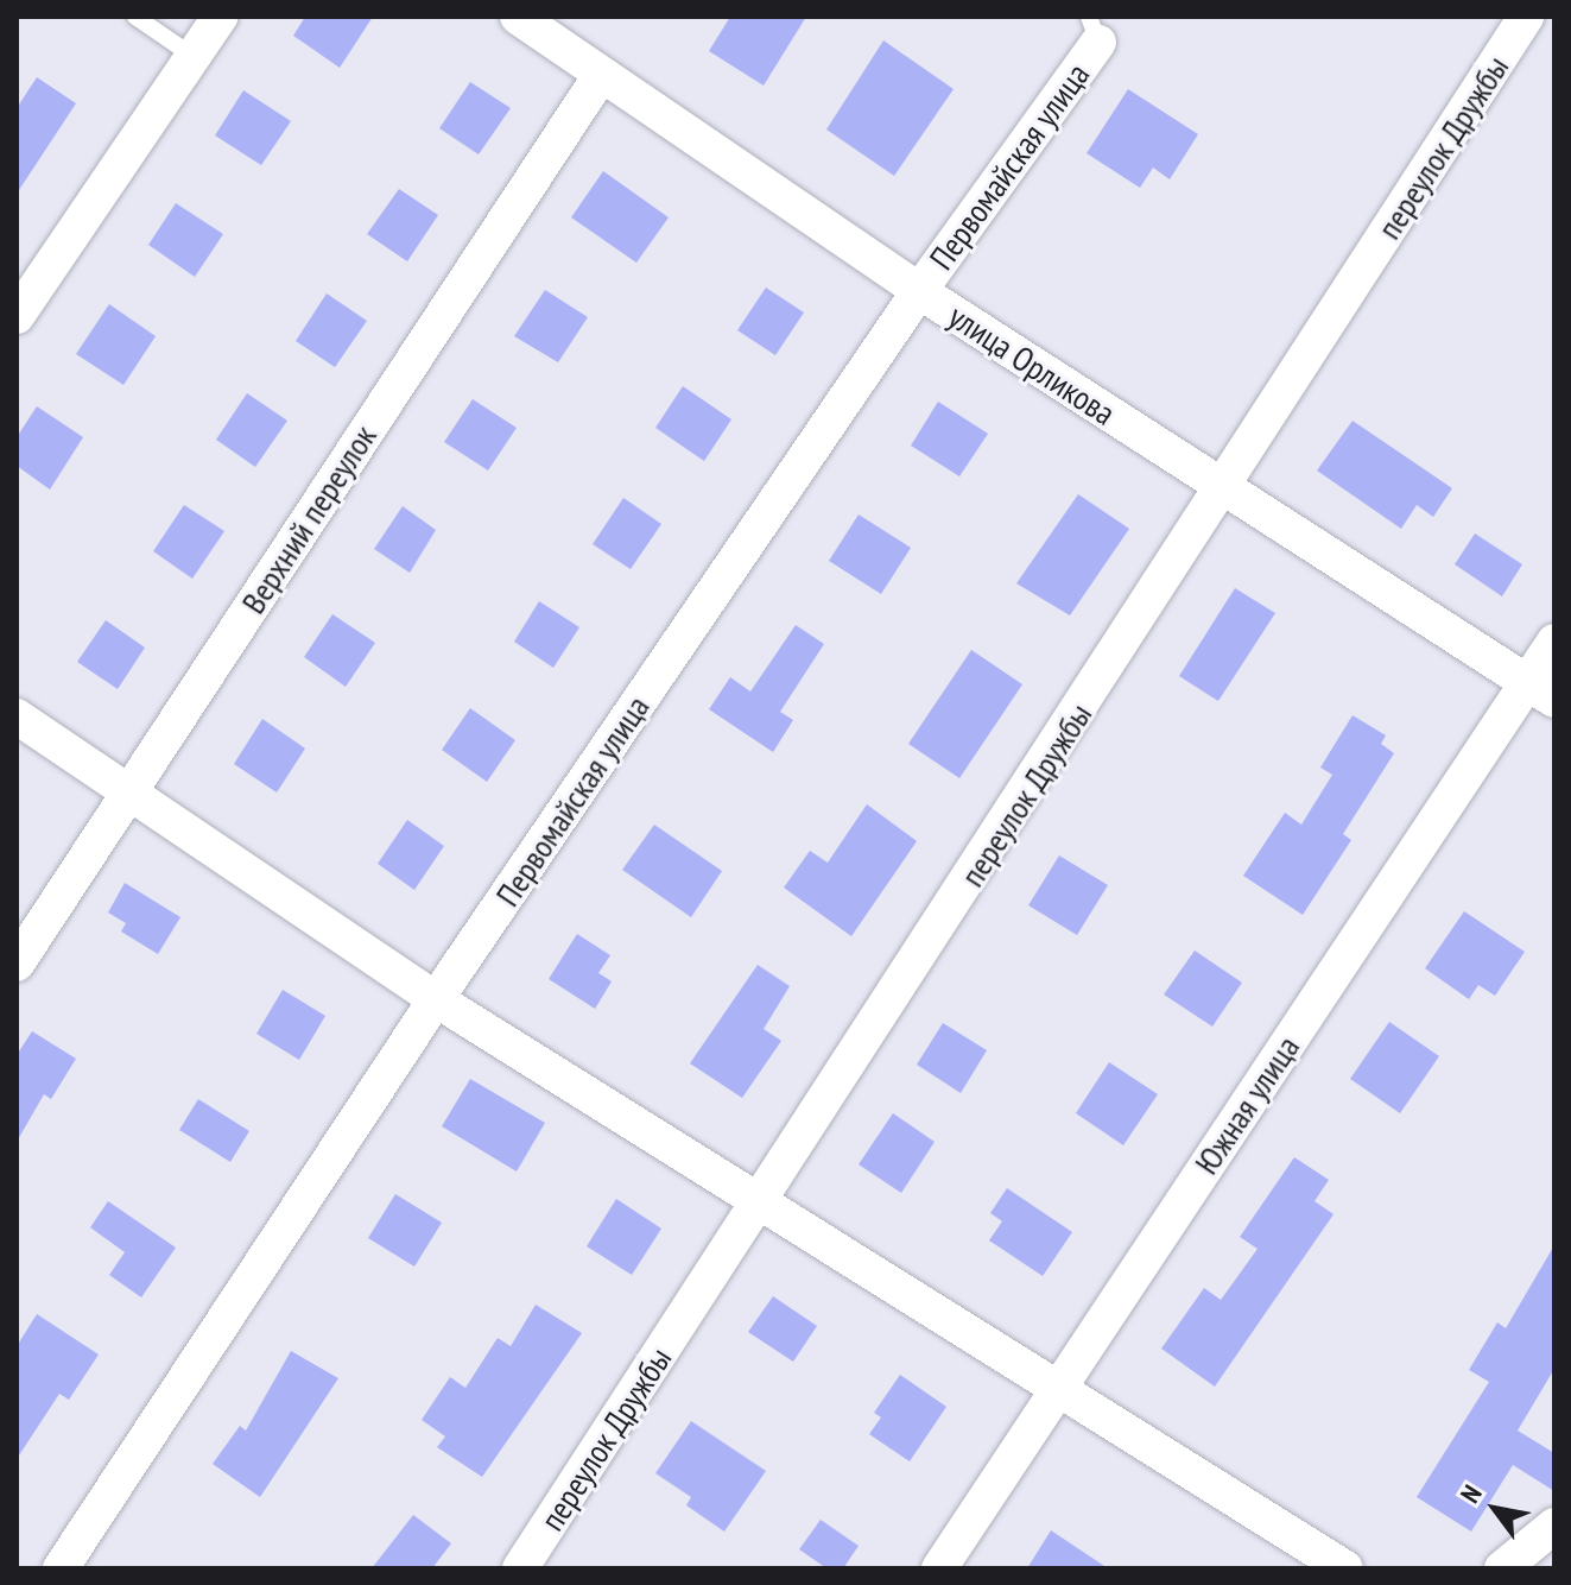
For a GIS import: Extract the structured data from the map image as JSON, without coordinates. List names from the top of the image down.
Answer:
{
  "streets": {
    "street": [
      "переулок Дружбы",
      "Первомайская улица",
      "улица Орликова",
      "Верхний переулок",
      "Южная улица"
    ]
  },
  "crossings": [
    ["переулок Дружбы", "улица Орликова"],
    ["Первомайская улица", "улица Орликова"],
    ["улица Орликова", "Верхний переулок"],
    ["улица Орликова", "Южная улица"]
  ],
  "north": "top left"
}
